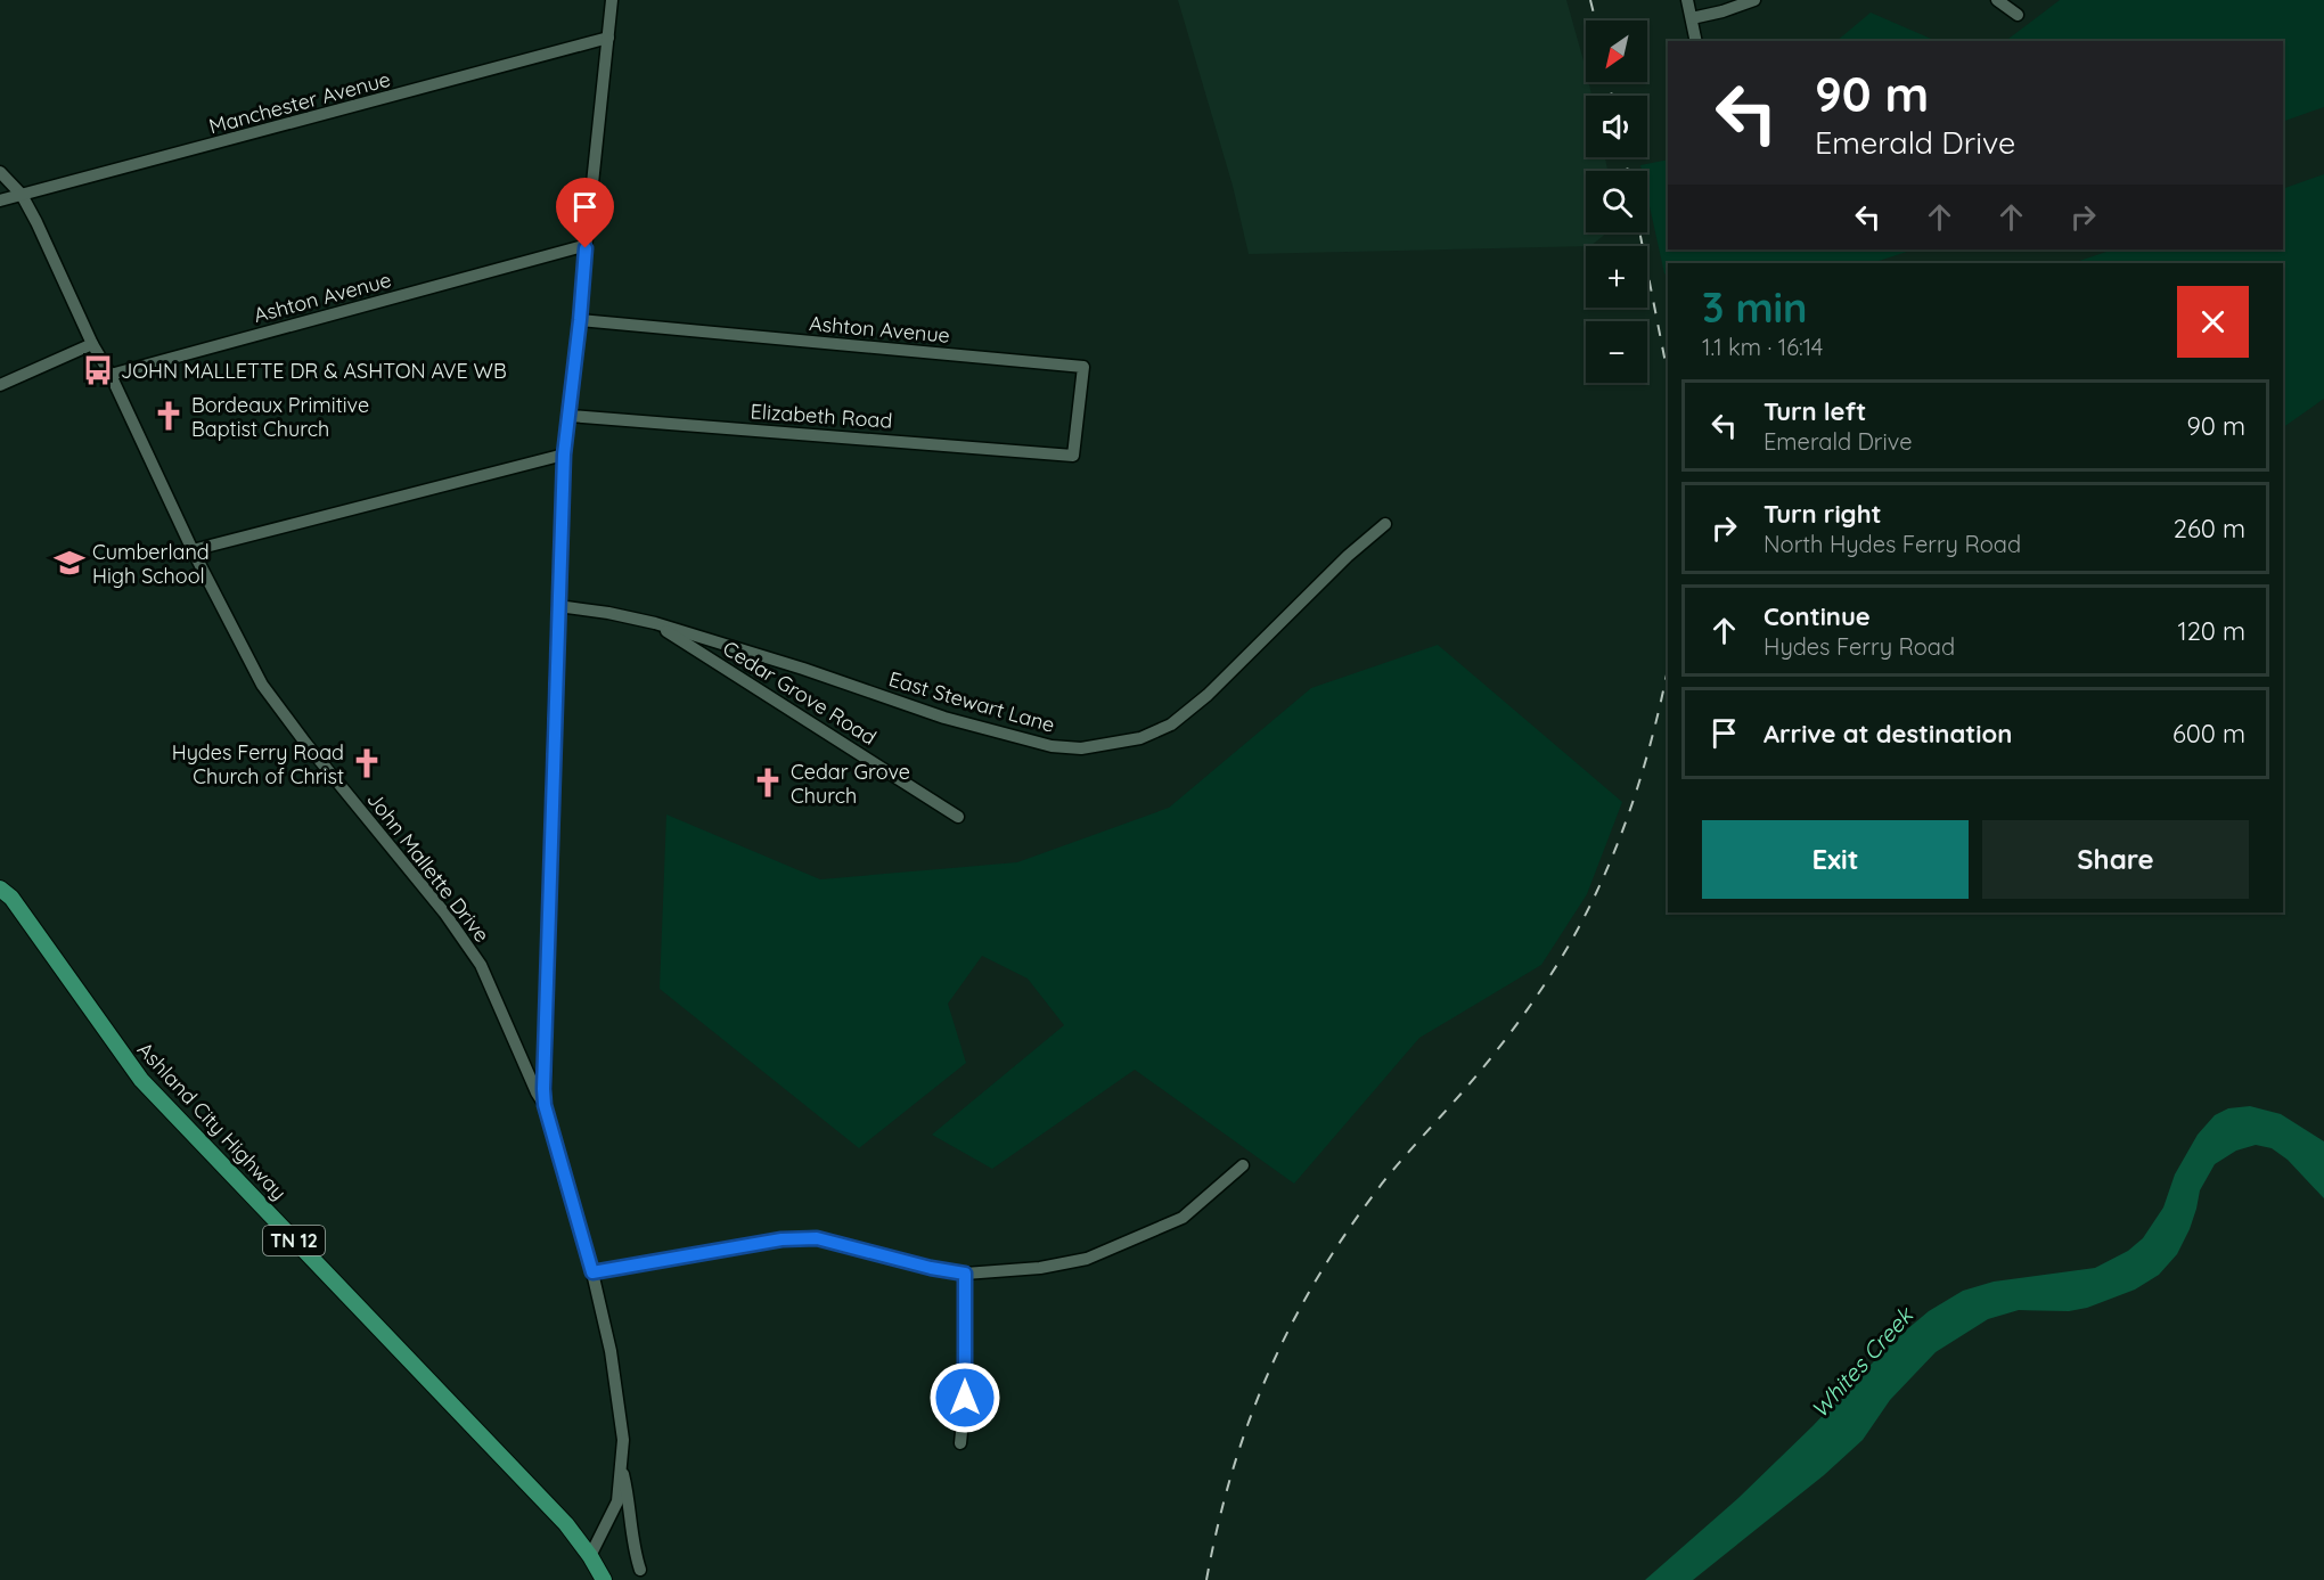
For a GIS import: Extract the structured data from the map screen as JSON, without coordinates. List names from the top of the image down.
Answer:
{
  "streets": {
    "main road": ["Ashland City Highway", "TN 12"],
    "street": [
      "Manchester Avenue",
      "Ashton Avenue",
      "Elizabeth Road",
      "Cedar Grove Road",
      "East Stewart Lane",
      "John Mallette Drive"
    ]
  },
  "crossings": [
    ["Manchester Avenue", "John Mallette Drive"],
    ["Ashton Avenue", "Elizabeth Road"],
    ["Ashton Avenue", "John Mallette Drive"],
    ["Cedar Grove Road", "East Stewart Lane"]
  ],
  "water": ["Whites Creek"],
  "places": {
    "bus stop": ["JOHN MALLETTE DR & ASHTON AVE WB"],
    "church": ["Bordeaux Primitive Baptist Church", "Hydes Ferry Road Church of Christ", "Cedar Grove Church"],
    "school or university": ["Cumberland High School"]
  },
  "north": "bottom left",
  "page": {
    "map_buttons": ["+", "−"],
    "turn": ["90 m", "Emerald Drive"],
    "heading": ["3 min", "1.1 km · 16:14"],
    "list": [
      {
        "name": "Turn left",
        "note": "Emerald Drive",
        "value": "90 m"
      },
      {
        "name": "Turn right",
        "note": "North Hydes Ferry Road",
        "value": "260 m"
      },
      {
        "name": "Continue",
        "note": "Hydes Ferry Road",
        "value": "120 m"
      },
      {
        "name": "Arrive at destination",
        "value": "600 m"
      }
    ],
    "buttons": ["Exit", "Share"]
  }
}
